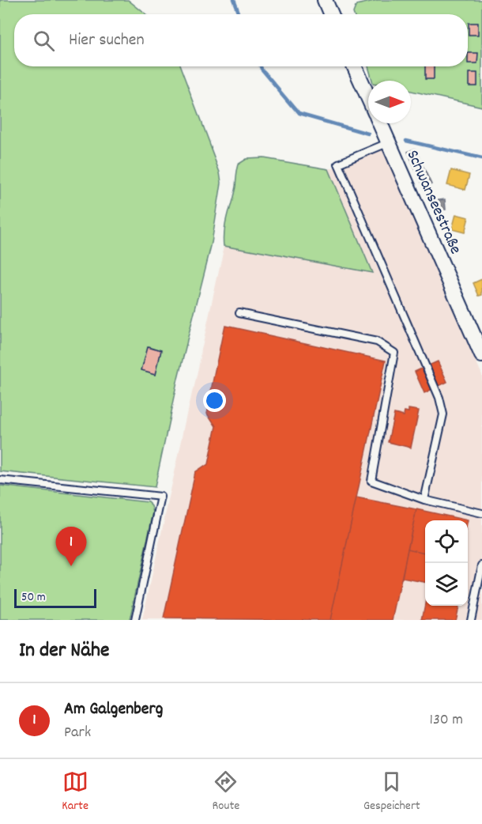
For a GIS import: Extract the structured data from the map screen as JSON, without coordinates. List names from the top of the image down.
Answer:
{
  "streets": {
    "street": ["Schwanseestraße"]
  },
  "scale_bar": "50 m",
  "north": "right",
  "page": {
    "search": "Hier suchen",
    "pins": "1",
    "scale": "50 m",
    "heading": "In der Nähe",
    "list": [
      {
        "mark": "1",
        "name": "Am Galgenberg",
        "note": "Park",
        "value": "130 m"
      }
    ],
    "nav": ["Karte", "Route", "Gespeichert"]
  }
}
